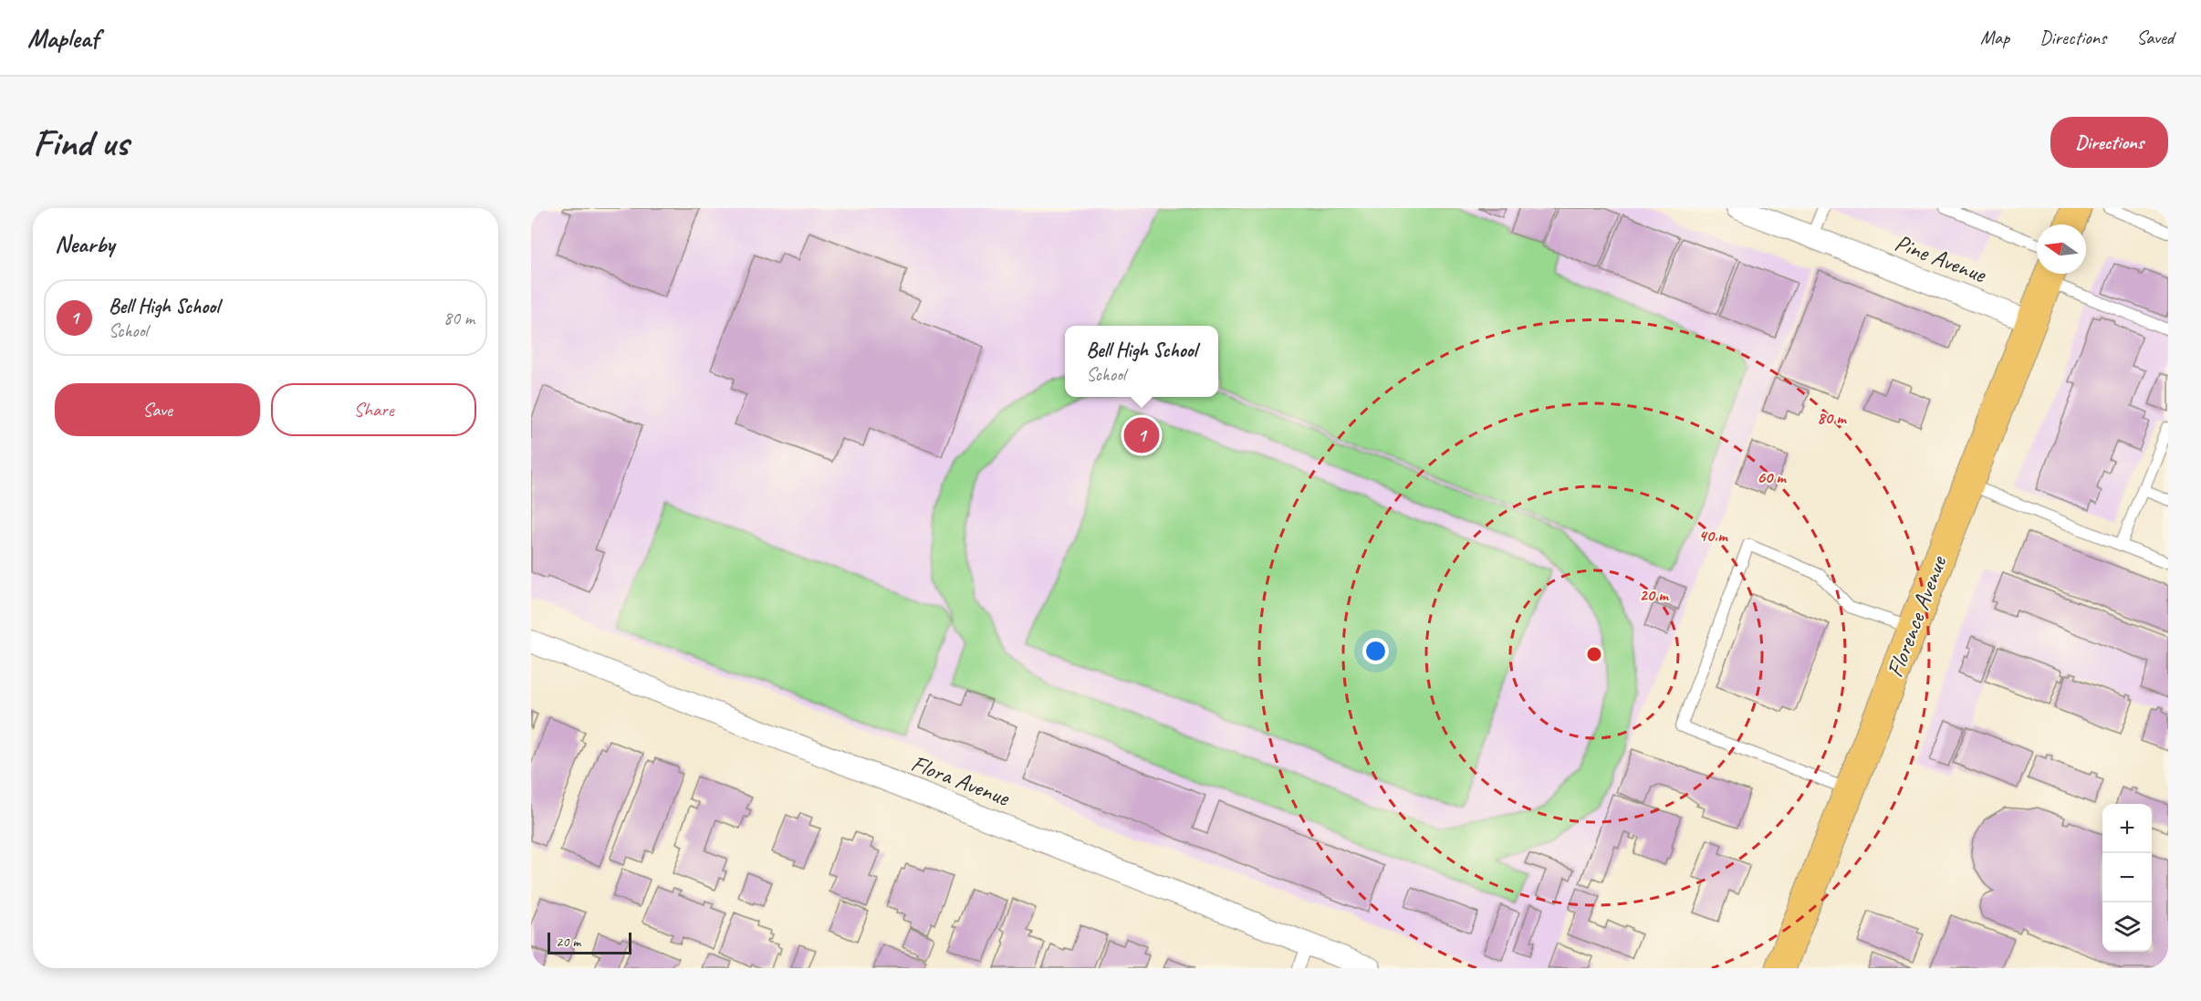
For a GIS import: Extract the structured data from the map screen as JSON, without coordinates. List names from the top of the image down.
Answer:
{
  "streets": {
    "main road": ["Florence Avenue"],
    "street": ["Pine Avenue", "Flora Avenue"]
  },
  "crossings": [
    ["Pine Avenue", "Florence Avenue"]
  ],
  "scale_bar": "20 m",
  "north": "left",
  "page": {
    "header": "Mapleaf",
    "nav": ["Map", "Directions", "Saved"],
    "buttons": [
      "Directions",
      ["Save", "Share"]
    ],
    "title": "Find us",
    "heading": "Nearby",
    "list": [
      {
        "mark": "1",
        "name": "Bell High School",
        "note": "School",
        "value": "80 m"
      }
    ],
    "popup": ["Bell High School", "School"],
    "pins": "1",
    "map_buttons": ["+", "−"],
    "scale": "20 m"
  },
  "rings": [
    "80 m",
    "60 m",
    "40 m",
    "20 m"
  ]
}
